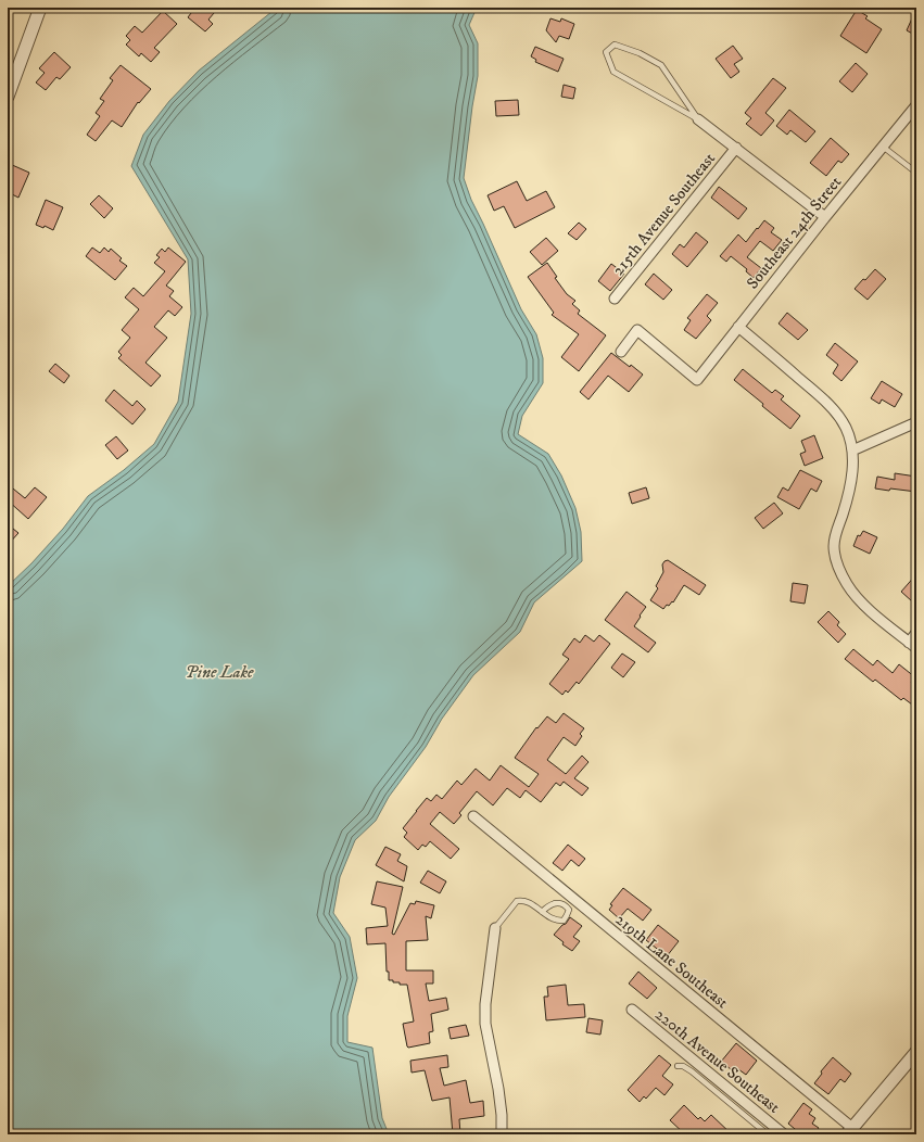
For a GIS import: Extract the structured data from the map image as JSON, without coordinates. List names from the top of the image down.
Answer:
{
  "streets": {
    "street": [
      "215th Avenue Southeast",
      "Southeast 24th Street",
      "219th Lane Southeast",
      "220th Avenue Southeast"
    ]
  },
  "crossings": [
    ["215th Avenue Southeast", "Southeast 24th Street"]
  ],
  "water": ["Pine Lake"]
}
